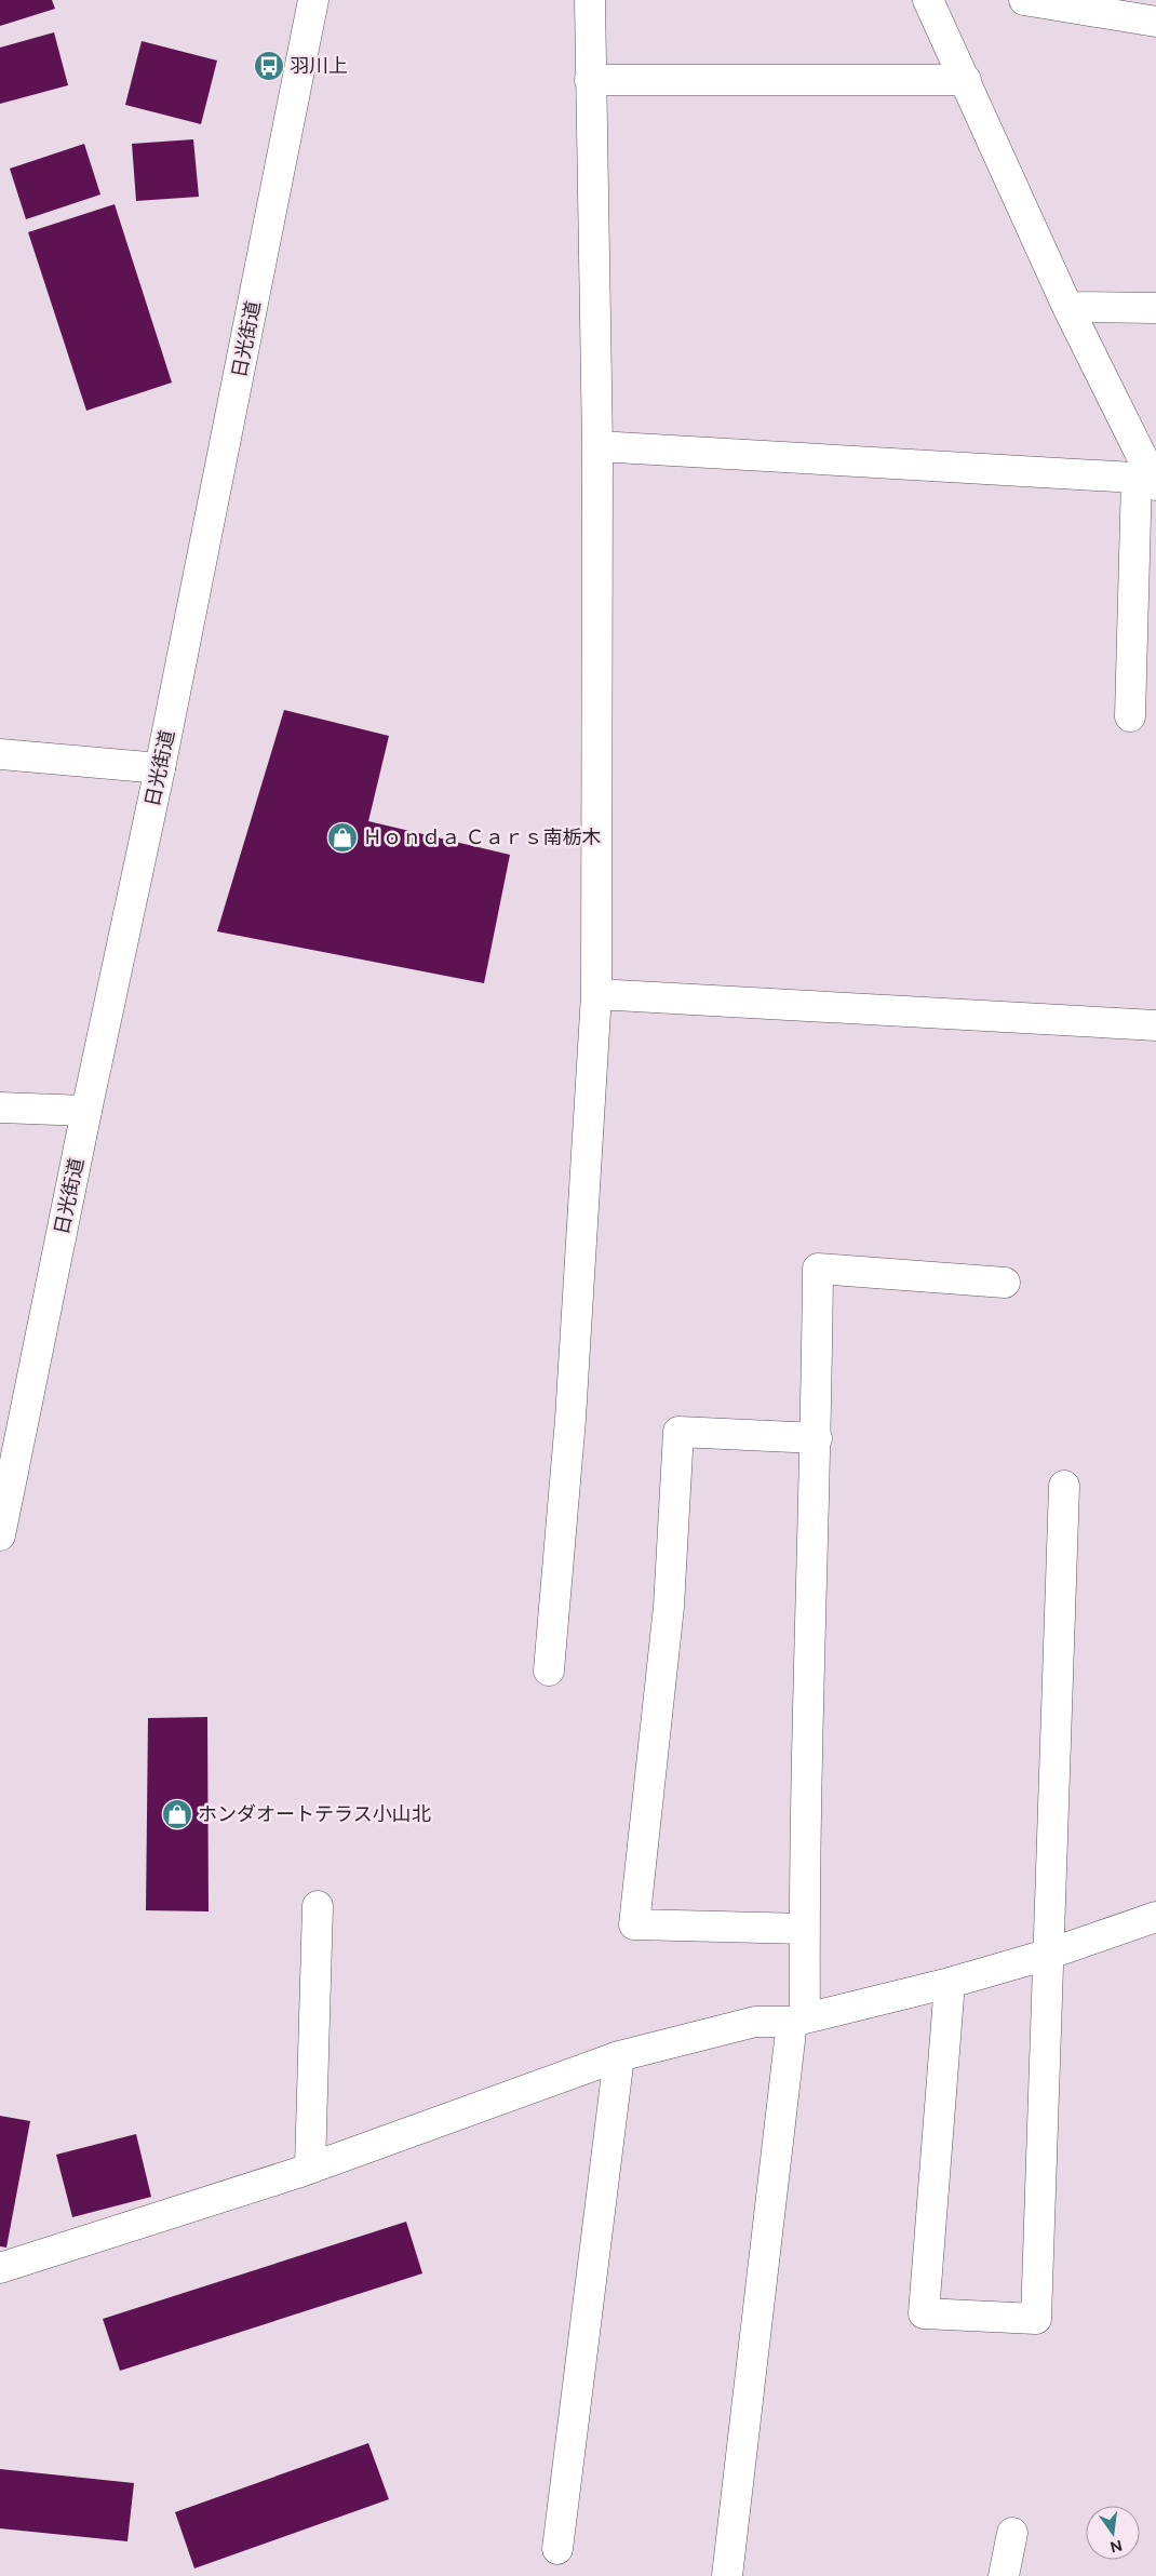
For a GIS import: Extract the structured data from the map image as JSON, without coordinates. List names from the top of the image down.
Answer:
{
  "streets": {
    "main road": ["日光街道"]
  },
  "places": {
    "bus stop": ["羽川上"],
    "shop": ["Ｈｏｎｄａ Ｃａｒｓ南栃木", "ホンダオートテラス小山北"]
  },
  "north": "bottom"
}
